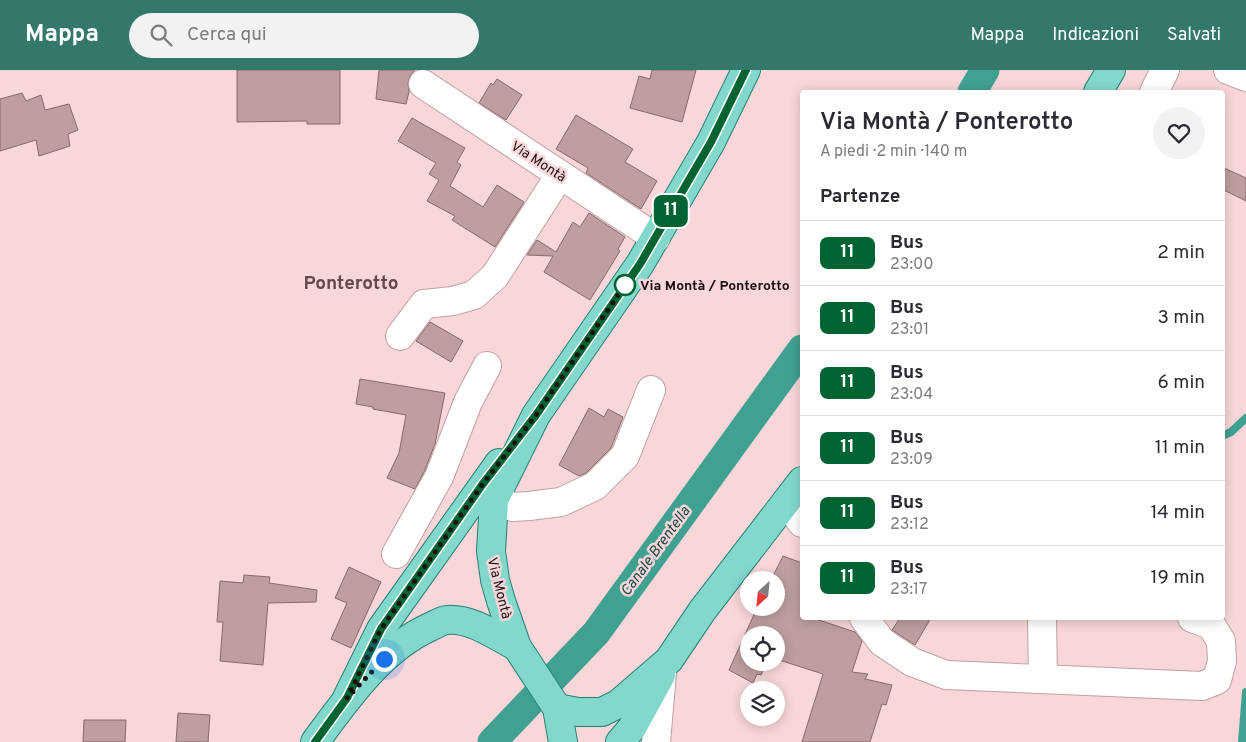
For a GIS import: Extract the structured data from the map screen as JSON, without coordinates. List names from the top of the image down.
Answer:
{
  "streets": {
    "main road": ["Via Montà"]
  },
  "districts": ["Ponterotto"],
  "water": ["Canale Brentella"],
  "places": ["Via Montà / Ponterotto"],
  "lines": ["bus line 11"],
  "north": "bottom left",
  "page": {
    "header": "Mappa",
    "search": "Cerca qui",
    "nav": ["Mappa", "Indicazioni", "Salvati"],
    "on_map": "11",
    "heading": [
      ["Via Montà / Ponterotto", "A piedi · 2 min · 140 m"],
      "Partenze"
    ],
    "list": [
      {
        "mark": "11",
        "name": "Bus",
        "note": "23:00",
        "value": "2 min"
      },
      {
        "mark": "11",
        "name": "Bus",
        "note": "23:01",
        "value": "3 min"
      },
      {
        "mark": "11",
        "name": "Bus",
        "note": "23:04",
        "value": "6 min"
      },
      {
        "mark": "11",
        "name": "Bus",
        "note": "23:09",
        "value": "11 min"
      },
      {
        "mark": "11",
        "name": "Bus",
        "note": "23:12",
        "value": "14 min"
      },
      {
        "mark": "11",
        "name": "Bus",
        "note": "23:17",
        "value": "19 min"
      }
    ]
  }
}
